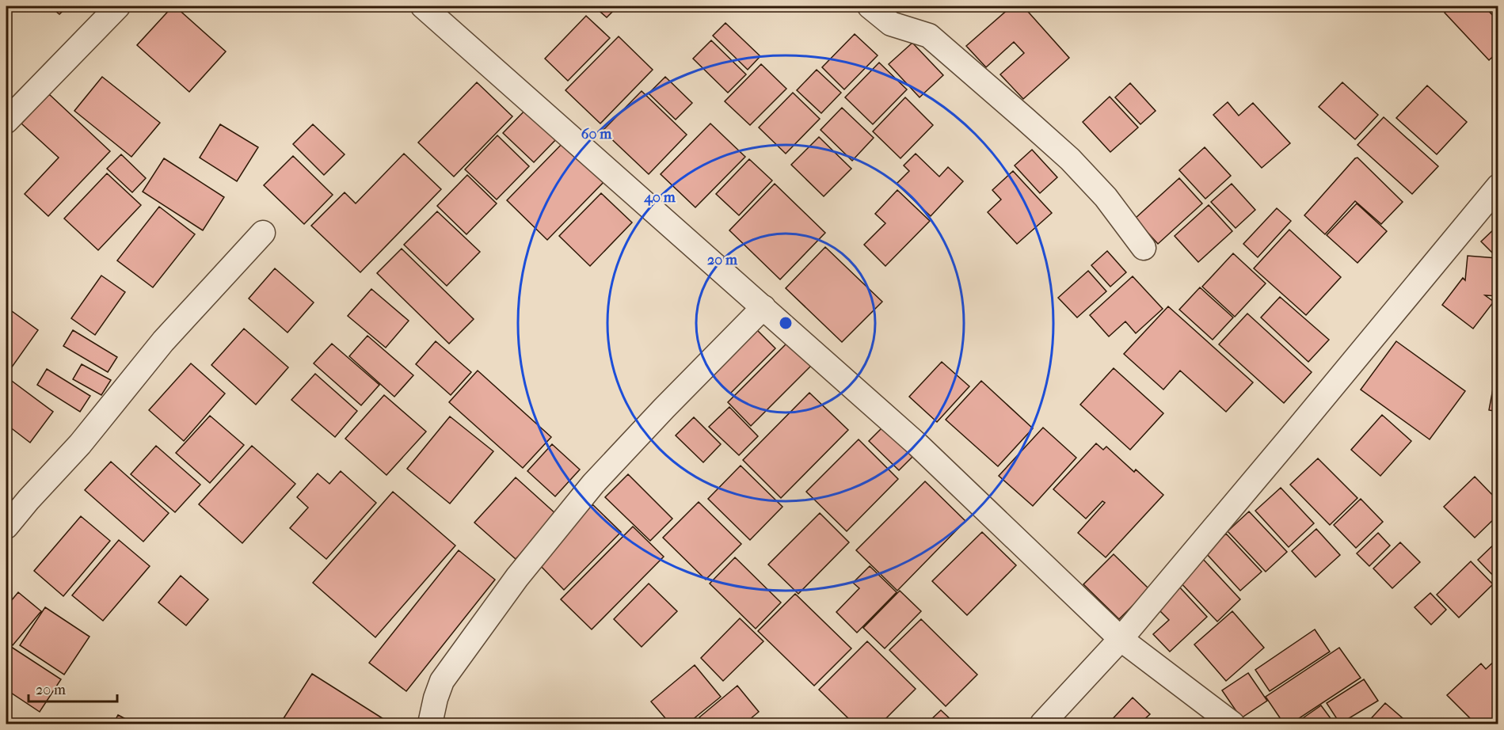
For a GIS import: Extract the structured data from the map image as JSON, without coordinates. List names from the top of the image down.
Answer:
{
  "scale_bar": "20 m",
  "rings": ["60 m", "40 m", "20 m"]
}
